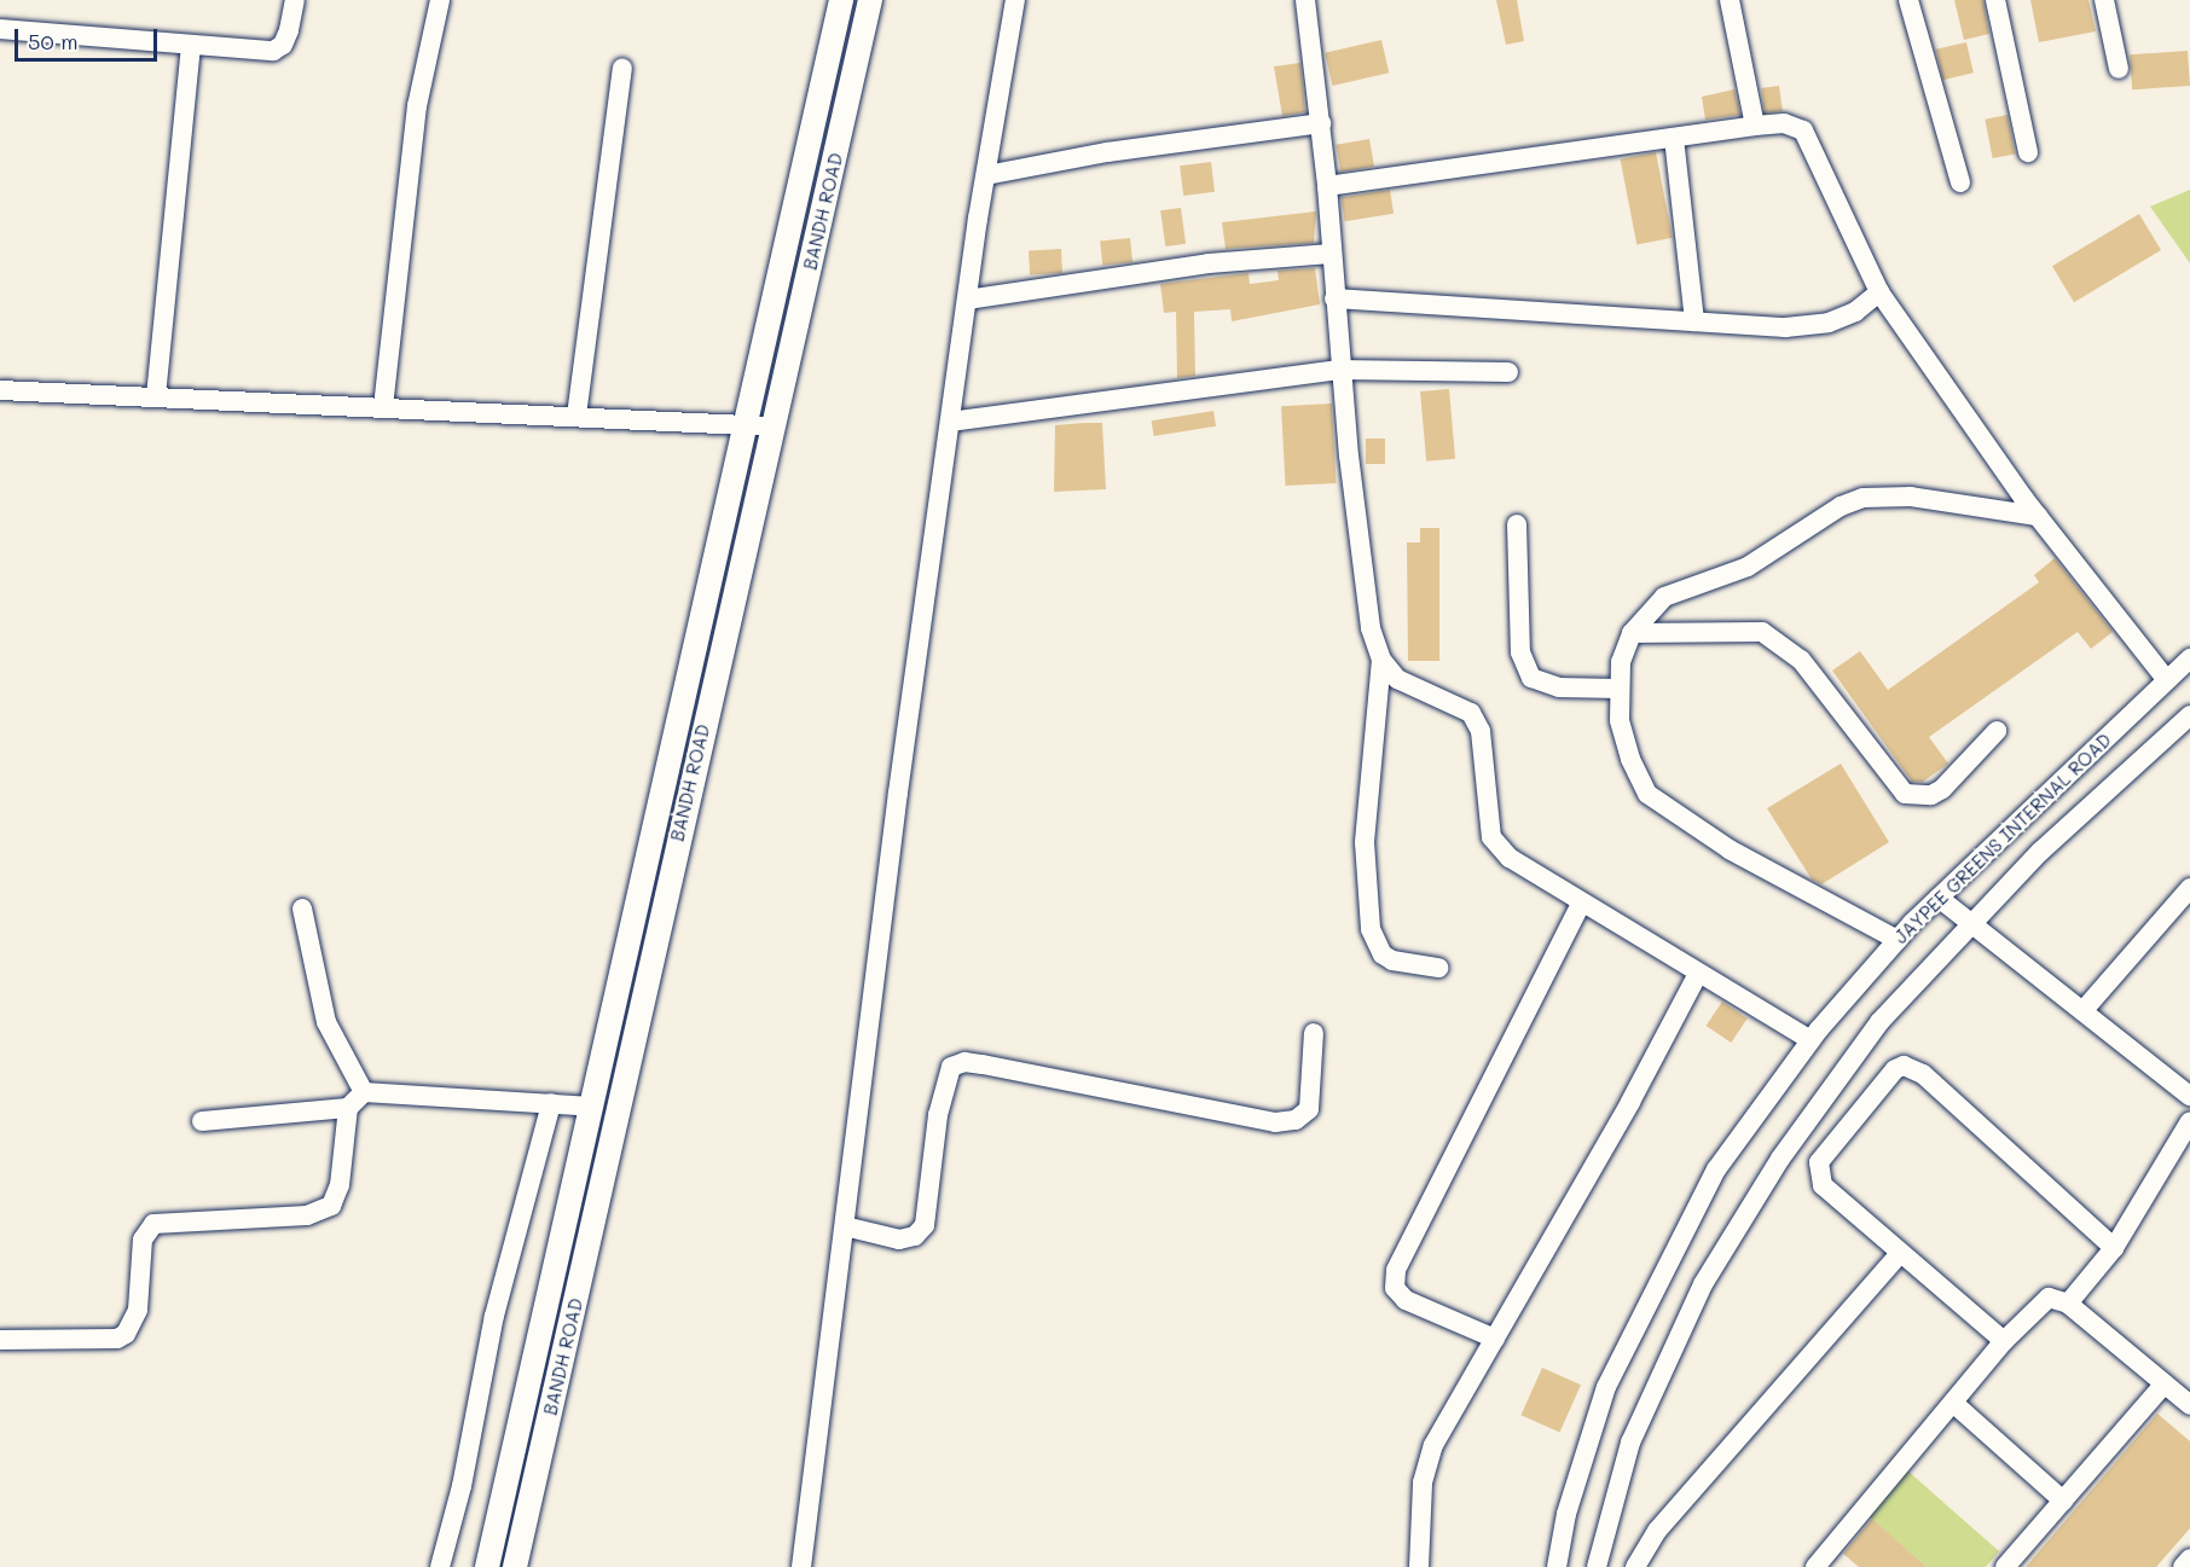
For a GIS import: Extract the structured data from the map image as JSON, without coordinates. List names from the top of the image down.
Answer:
{
  "streets": {
    "main road": ["BANDH ROAD"],
    "street": ["JAYPEE GREENS INTERNAL ROAD"]
  },
  "scale_bar": "50 m"
}
